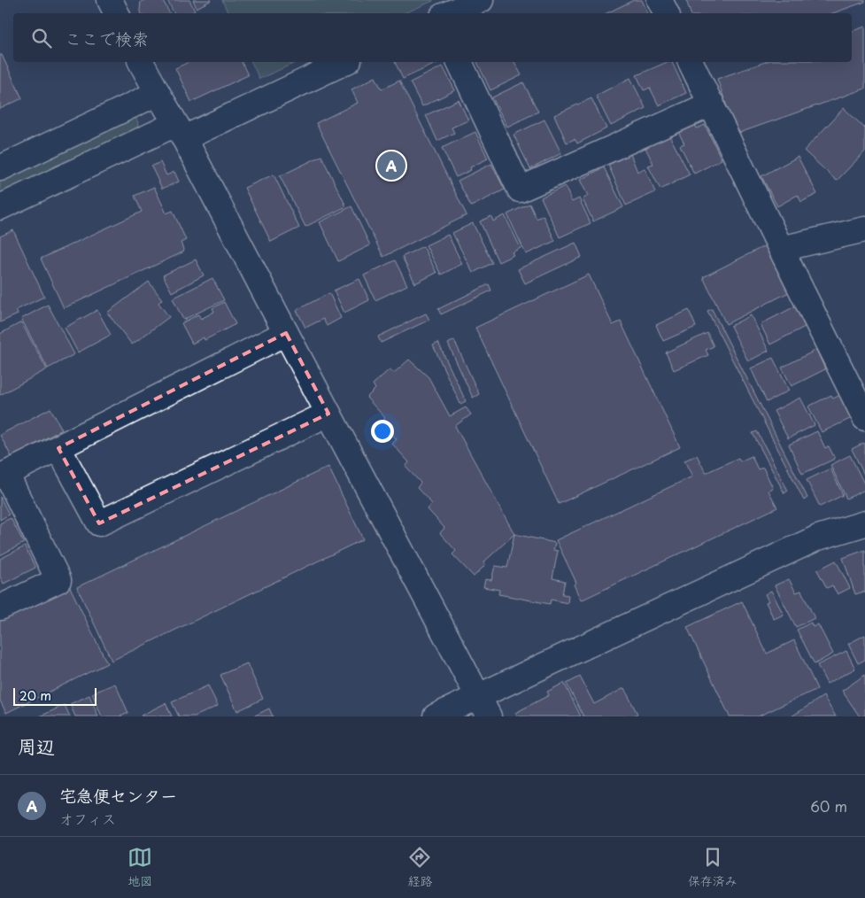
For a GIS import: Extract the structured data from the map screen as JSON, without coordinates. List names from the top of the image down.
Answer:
{
  "scale_bar": "20 m",
  "page": {
    "search": "ここで検索",
    "pins": "A",
    "scale": "20 m",
    "heading": "周辺",
    "list": [
      {
        "mark": "A",
        "name": "宅急便センター",
        "note": "オフィス",
        "value": "60 m"
      }
    ],
    "nav": ["地図", "経路", "保存済み"]
  }
}
